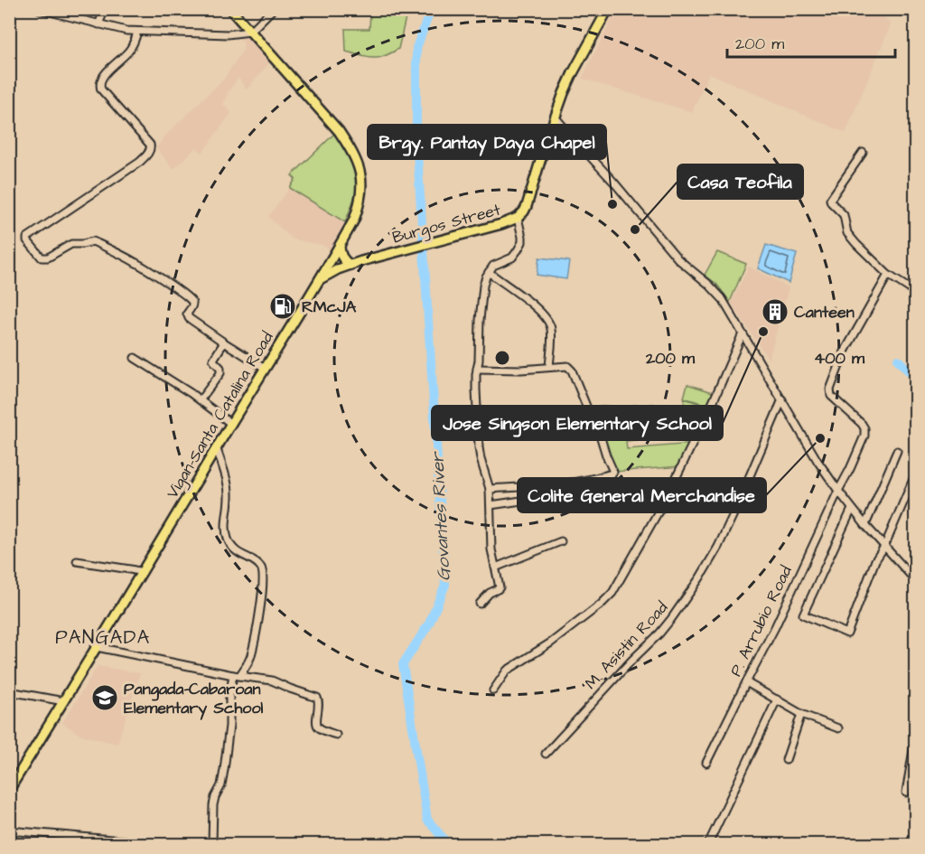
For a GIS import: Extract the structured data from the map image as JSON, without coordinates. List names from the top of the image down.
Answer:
{
  "streets": {
    "main road": ["Burgos Street", "Vigan-Santa Catalina Road"],
    "street": ["P. Arrubio Road", "M. Asistin Road"]
  },
  "crossings": [
    ["Burgos Street", "Vigan-Santa Catalina Road"]
  ],
  "districts": ["PANGADA"],
  "water": ["Govantes River"],
  "places": {
    "other": [
      "Brgy. Pantay Daya Chapel",
      "Casa Teofila",
      "Jose Singson Elementary School",
      "Colite General Merchandise"
    ],
    "fuel station": ["RMcJA"],
    "building": ["Canteen"],
    "school or university": ["Pangada-Cabaroan Elementary School"]
  },
  "scale_bar": "200 m",
  "rings": ["200 m", "400 m"]
}
